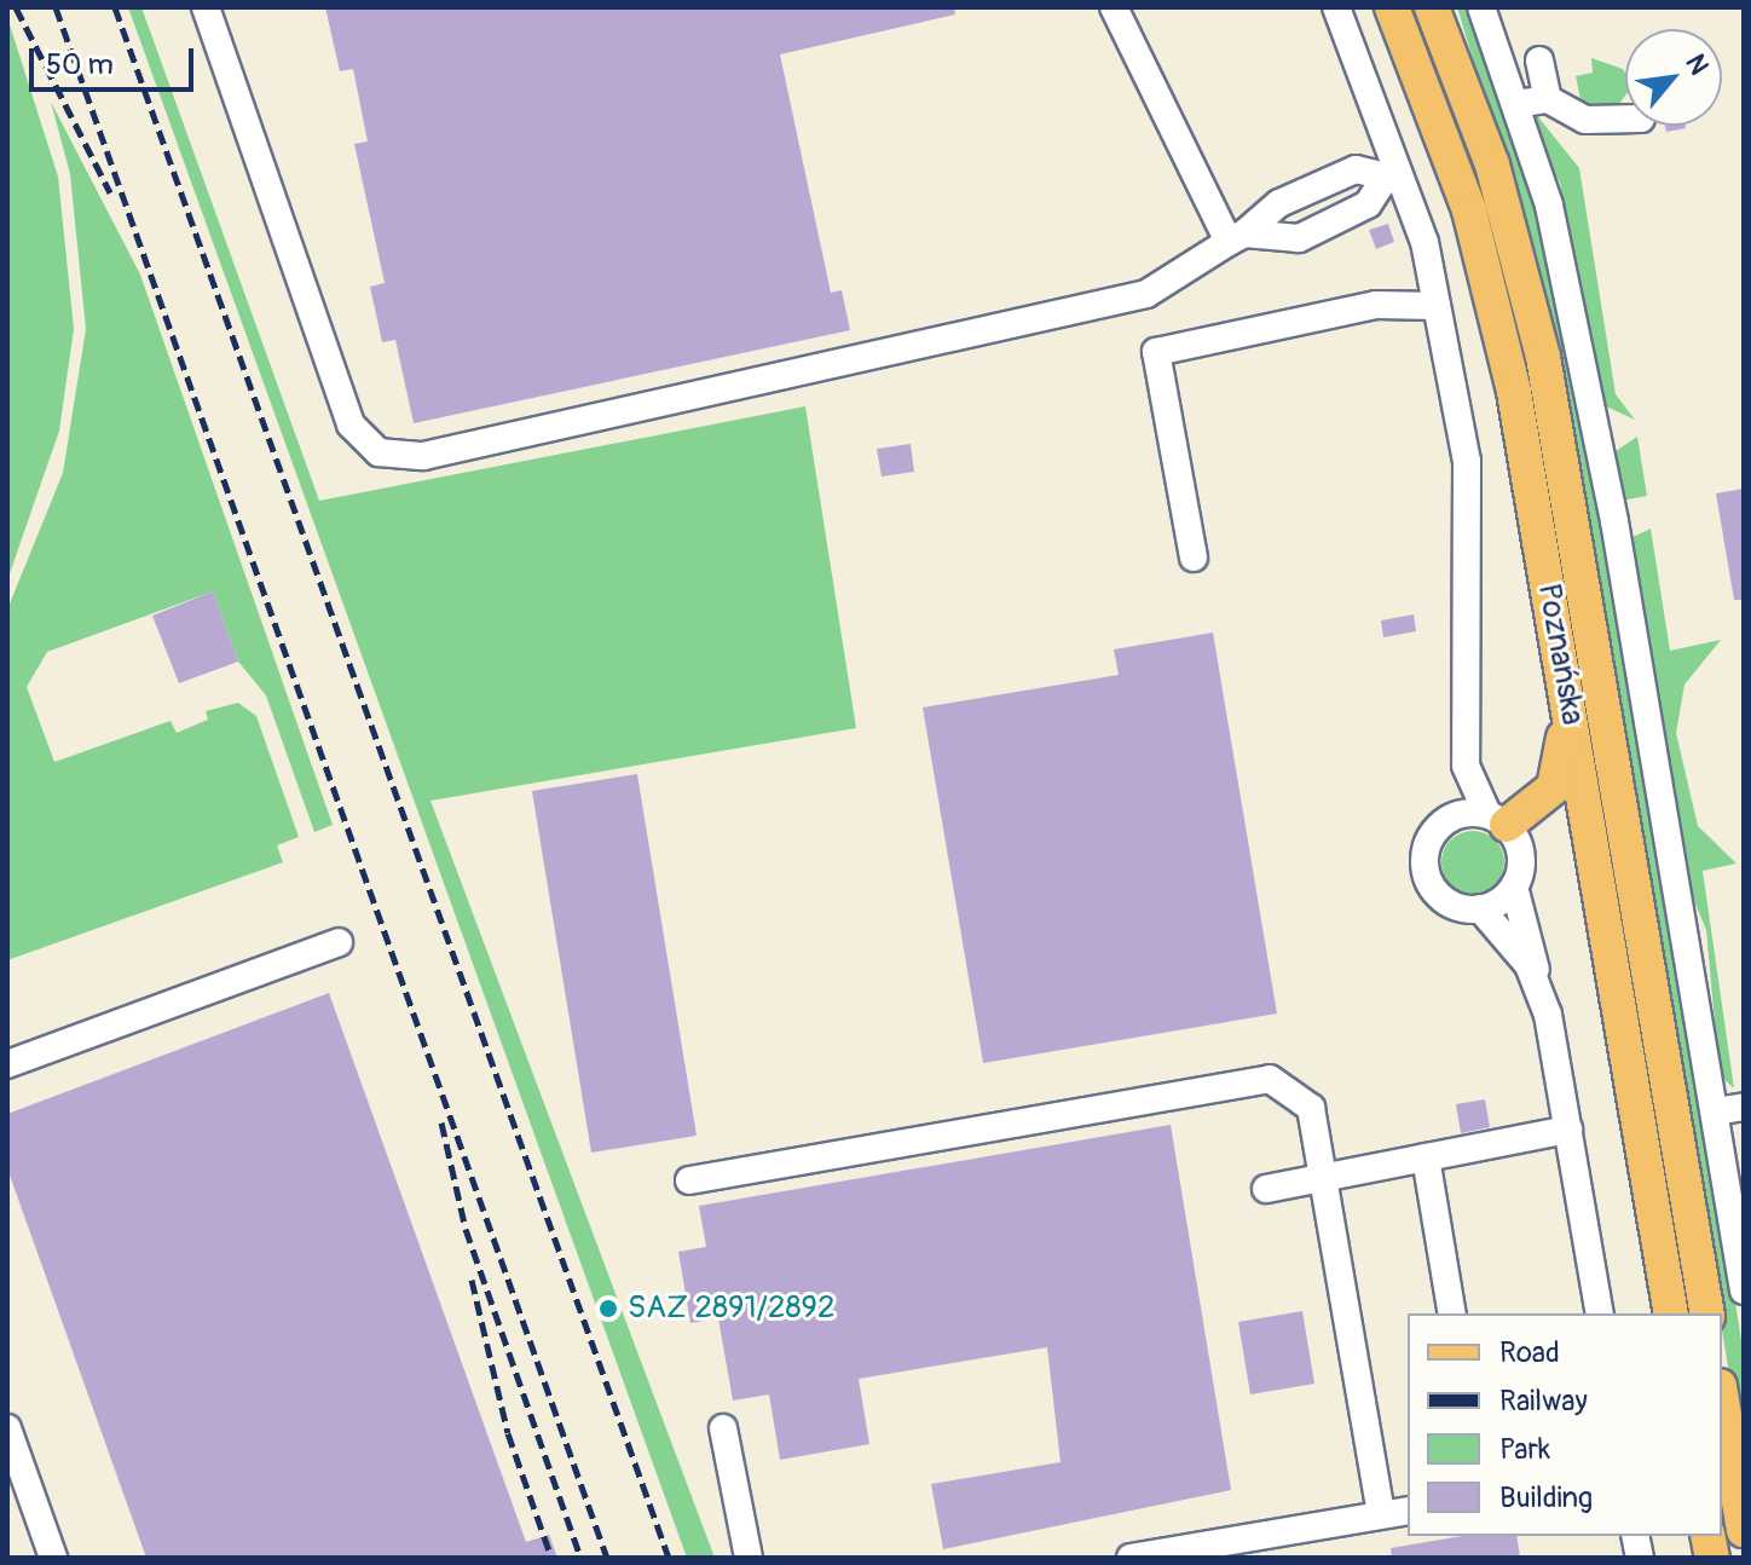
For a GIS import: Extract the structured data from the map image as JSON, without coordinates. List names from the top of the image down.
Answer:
{
  "streets": {
    "main road": ["Poznańska"]
  },
  "places": ["SAZ 2891/2892"],
  "legend": [
    "Road",
    "Railway",
    "Park",
    "Building"
  ],
  "scale_bar": "50 m",
  "north": "top right"
}
